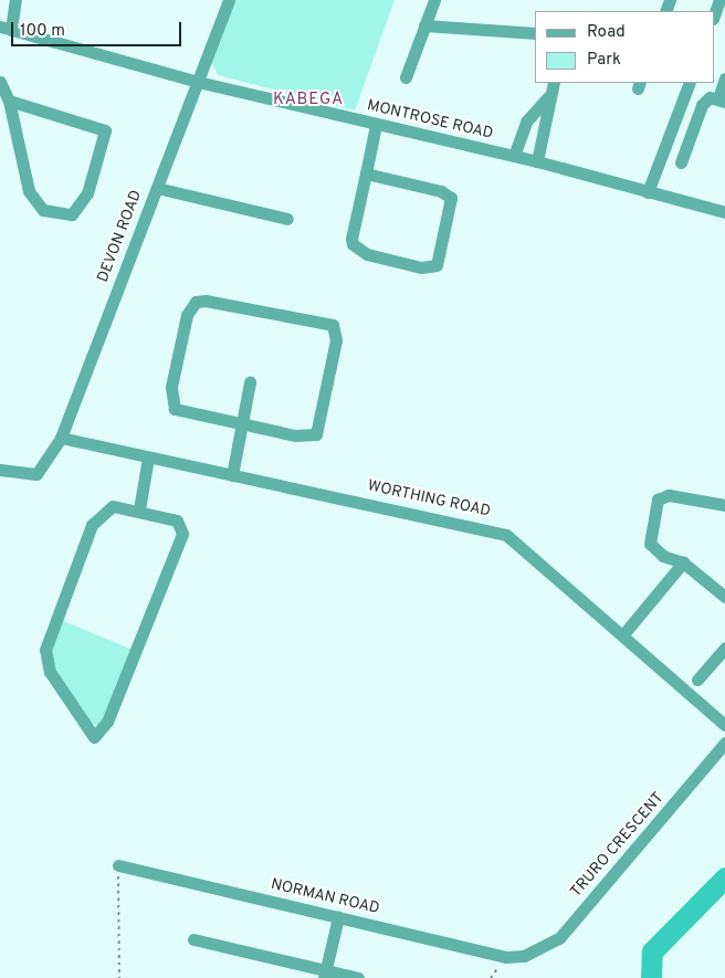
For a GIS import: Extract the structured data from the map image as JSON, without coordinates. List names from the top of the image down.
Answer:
{
  "streets": {
    "street": [
      "MONTROSE ROAD",
      "DEVON ROAD",
      "WORTHING ROAD",
      "TRURO CRESCENT",
      "NORMAN ROAD"
    ]
  },
  "crossings": [
    ["MONTROSE ROAD", "DEVON ROAD"],
    ["DEVON ROAD", "WORTHING ROAD"],
    ["TRURO CRESCENT", "NORMAN ROAD"]
  ],
  "districts": ["KABEGA"],
  "legend": ["Road", "Park"],
  "scale_bar": "100 m"
}
